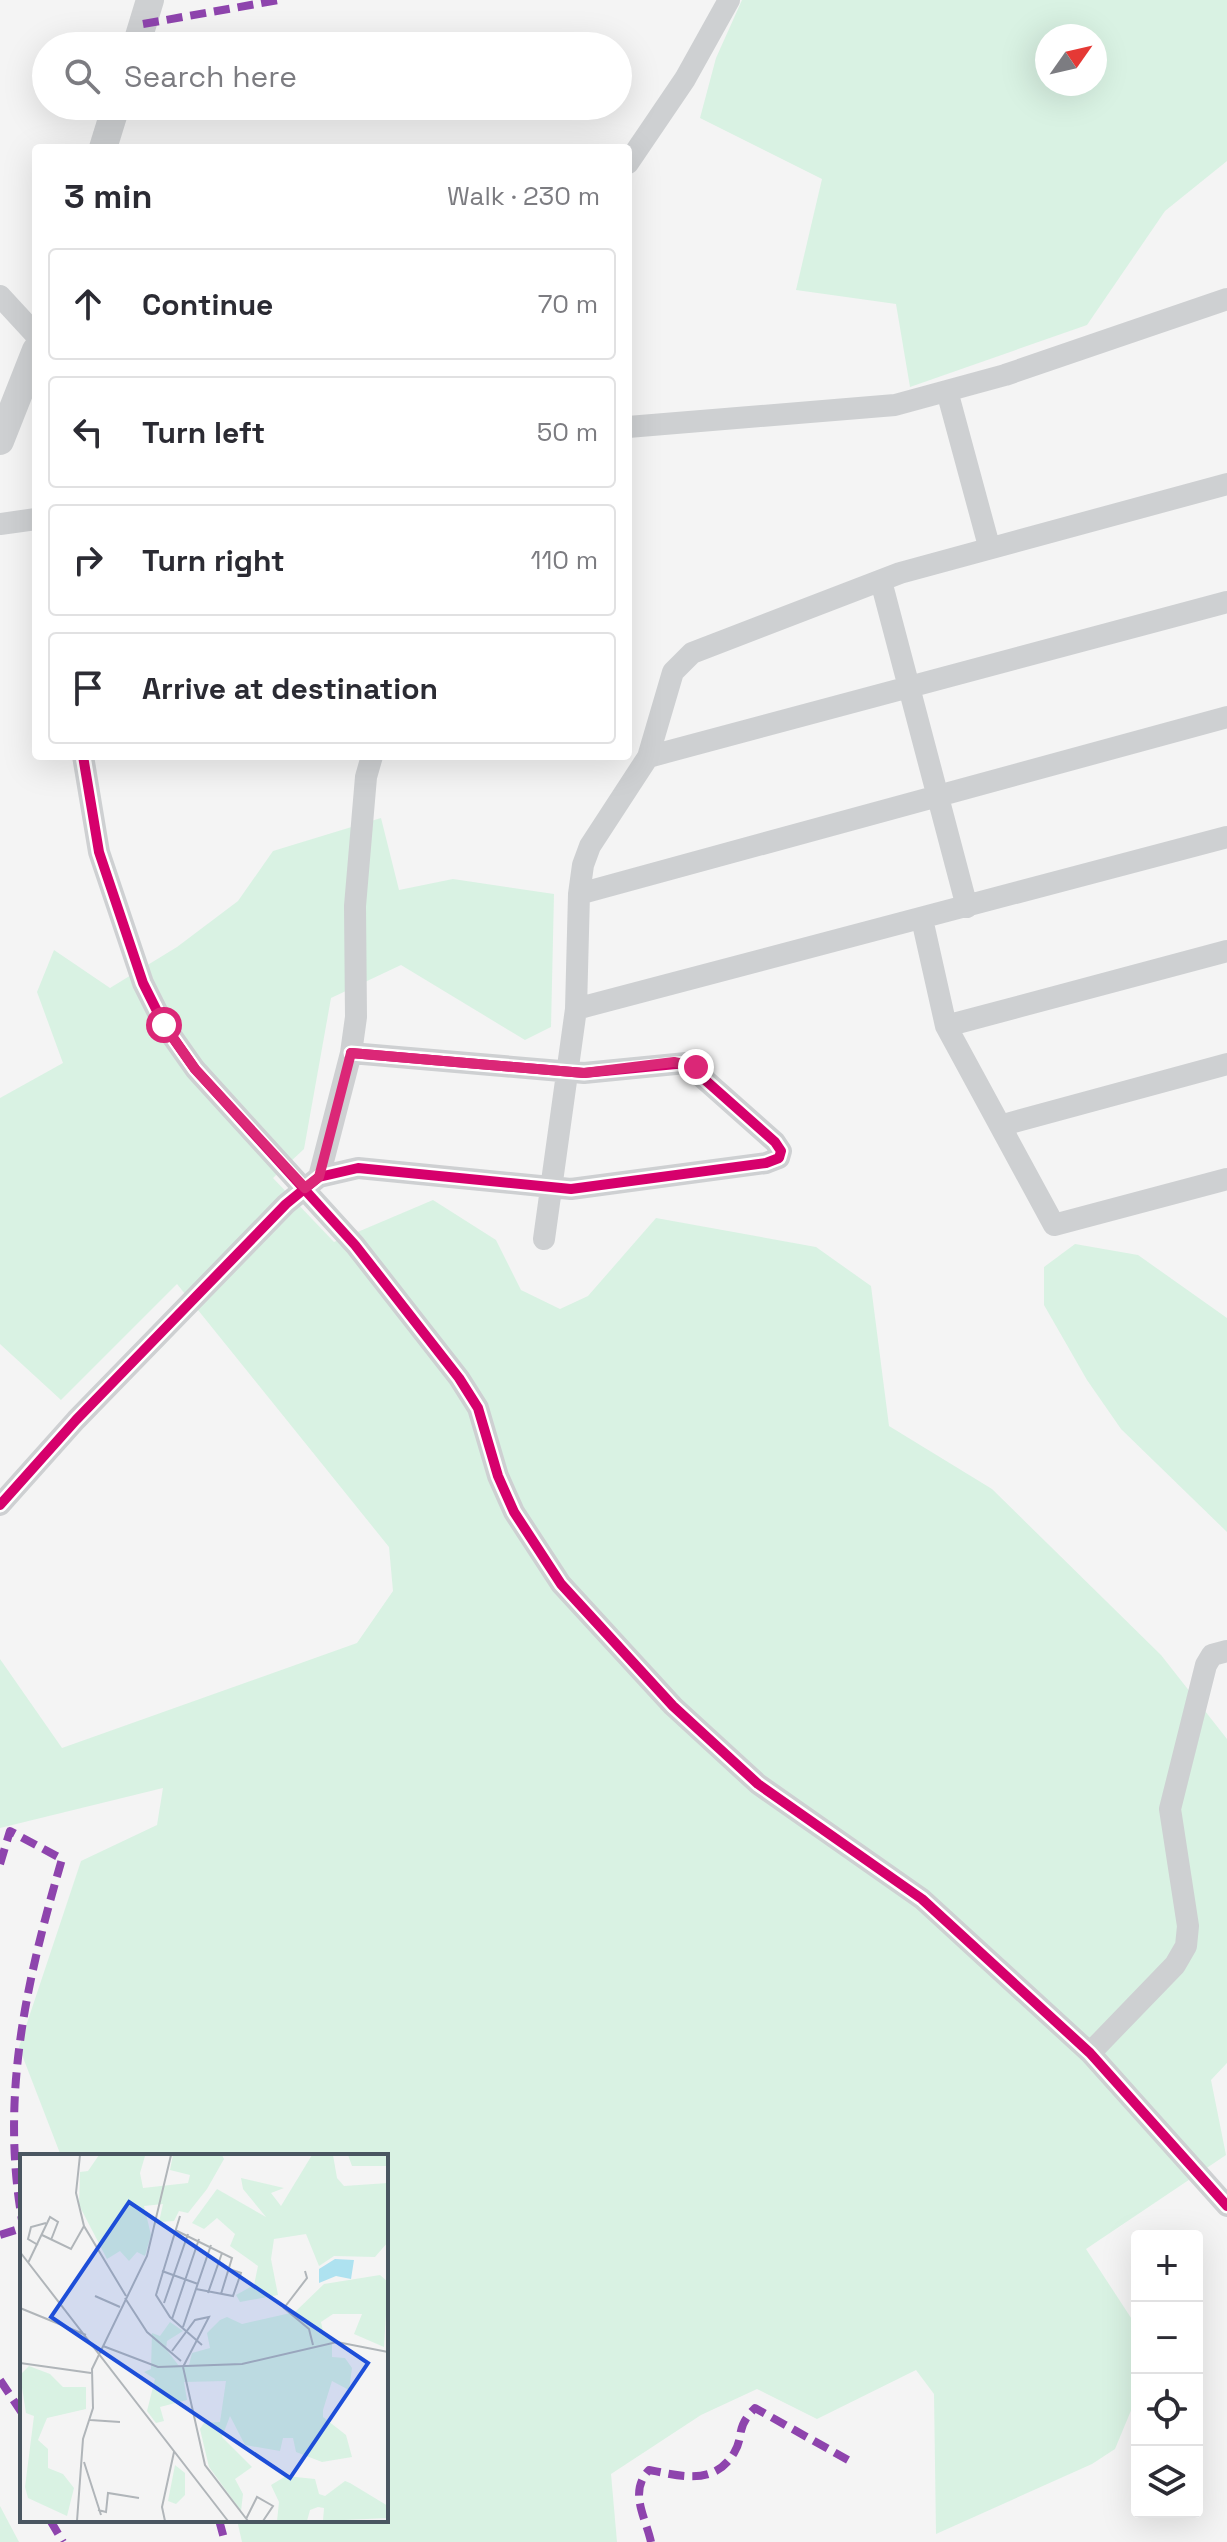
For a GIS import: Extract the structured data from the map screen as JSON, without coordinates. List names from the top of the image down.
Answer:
{
  "north": "top right",
  "page": {
    "search": "Search here",
    "heading": ["3 min", "Walk · 230 m"],
    "list": [
      ["Continue", "70 m"],
      ["Turn left", "50 m"],
      ["Turn right", "110 m"],
      "Arrive at destination"
    ],
    "map_buttons": ["+", "−"]
  }
}
